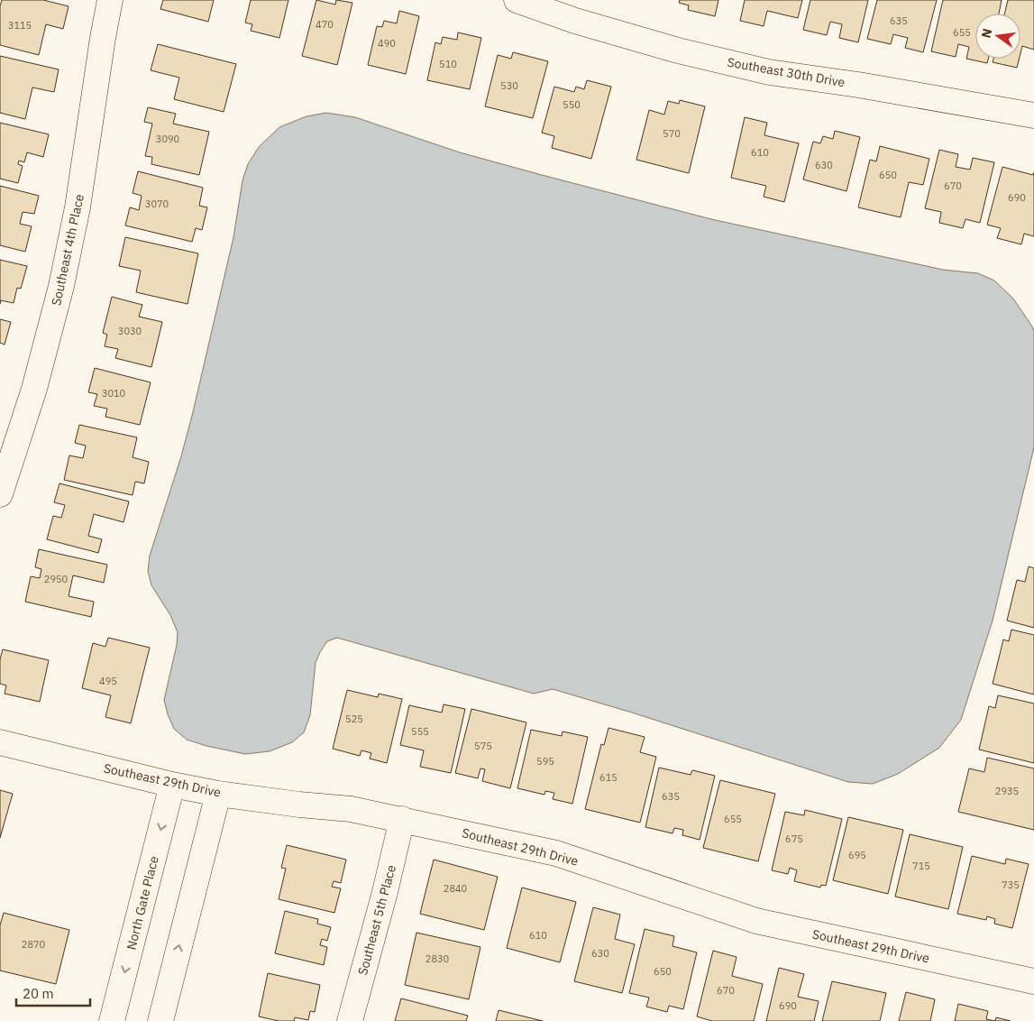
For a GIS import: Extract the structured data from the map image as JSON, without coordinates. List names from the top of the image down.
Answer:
{
  "streets": {
    "street": [
      "Southeast 30th Drive",
      "Southeast 4th Place",
      "Southeast 29th Drive",
      "North Gate Place",
      "Southeast 5th Place"
    ]
  },
  "crossings": [
    ["Southeast 29th Drive", "North Gate Place"],
    ["Southeast 29th Drive", "Southeast 5th Place"]
  ],
  "house_numbers": [
    "635",
    "470",
    "3115",
    "655",
    "490",
    "510",
    "530",
    "550",
    "570",
    "3090",
    "610",
    "630",
    "650",
    "670",
    "690",
    "3070",
    "3030",
    "3010",
    "2950",
    "495",
    "525",
    "555",
    "575",
    "595",
    "615",
    "2935",
    "635",
    "655",
    "675",
    "695",
    "715",
    "735",
    "2840",
    "610",
    "2870",
    "630",
    "2830",
    "650",
    "670",
    "690"
  ],
  "scale_bar": "20 m",
  "north": "left"
}
